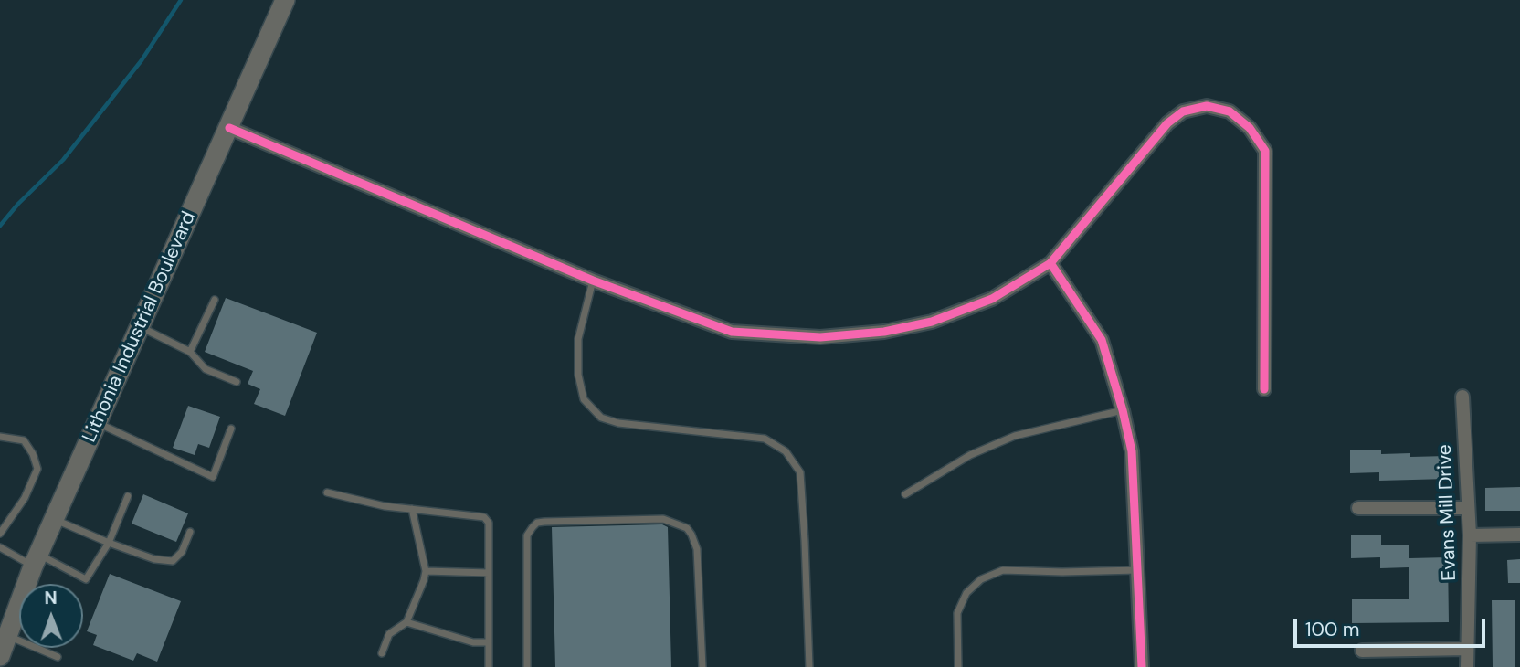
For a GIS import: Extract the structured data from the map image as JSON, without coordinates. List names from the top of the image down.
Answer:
{
  "streets": {
    "main road": ["Lithonia Industrial Boulevard"],
    "street": ["Evans Mill Drive"]
  },
  "scale_bar": "100 m",
  "north": "top"
}
